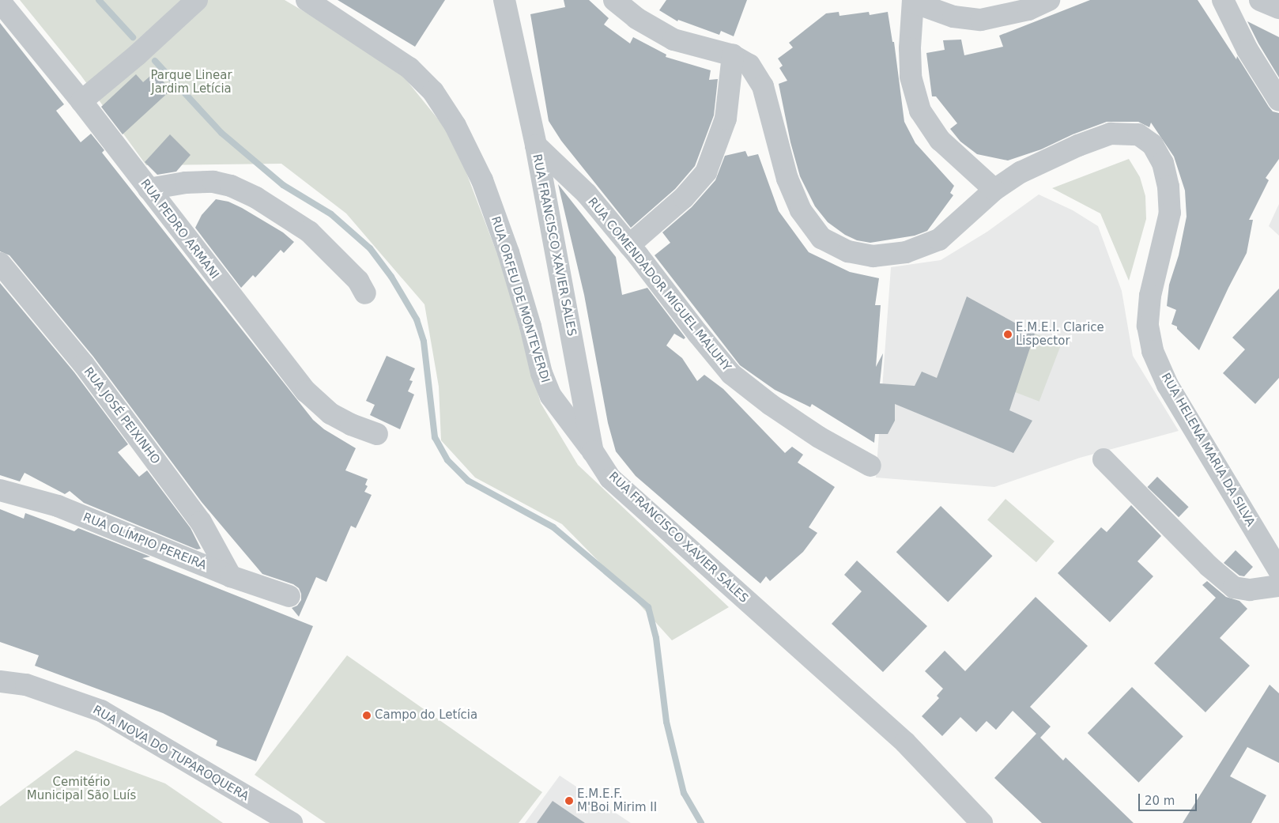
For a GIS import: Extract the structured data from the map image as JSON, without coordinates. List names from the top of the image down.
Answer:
{
  "streets": {
    "street": [
      "RUA PEDRO ARMANI",
      "RUA FRANCISCO XAVIER SALES",
      "RUA COMENDADOR MIGUEL MALUHY",
      "RUA ORFEU DE MONTEVERDI",
      "RUA JOSÉ PEIXINHO",
      "RUA HELENA MARIA DA SILVA",
      "RUA OLÍMPIO PEREIRA",
      "RUA NOVA DO TUPAROQUERA"
    ]
  },
  "crossings": [
    ["RUA FRANCISCO XAVIER SALES", "RUA COMENDADOR MIGUEL MALUHY"],
    ["RUA FRANCISCO XAVIER SALES", "RUA ORFEU DE MONTEVERDI"],
    ["RUA JOSÉ PEIXINHO", "RUA OLÍMPIO PEREIRA"]
  ],
  "parks": ["Parque Linear Jardim Letícia", "Cemitério Municipal São Luís"],
  "places": ["E.M.E.I. Clarice Lispector", "Campo do Letícia", "E.M.E.F. M'Boi Mirim II"],
  "scale_bar": "20 m"
}
